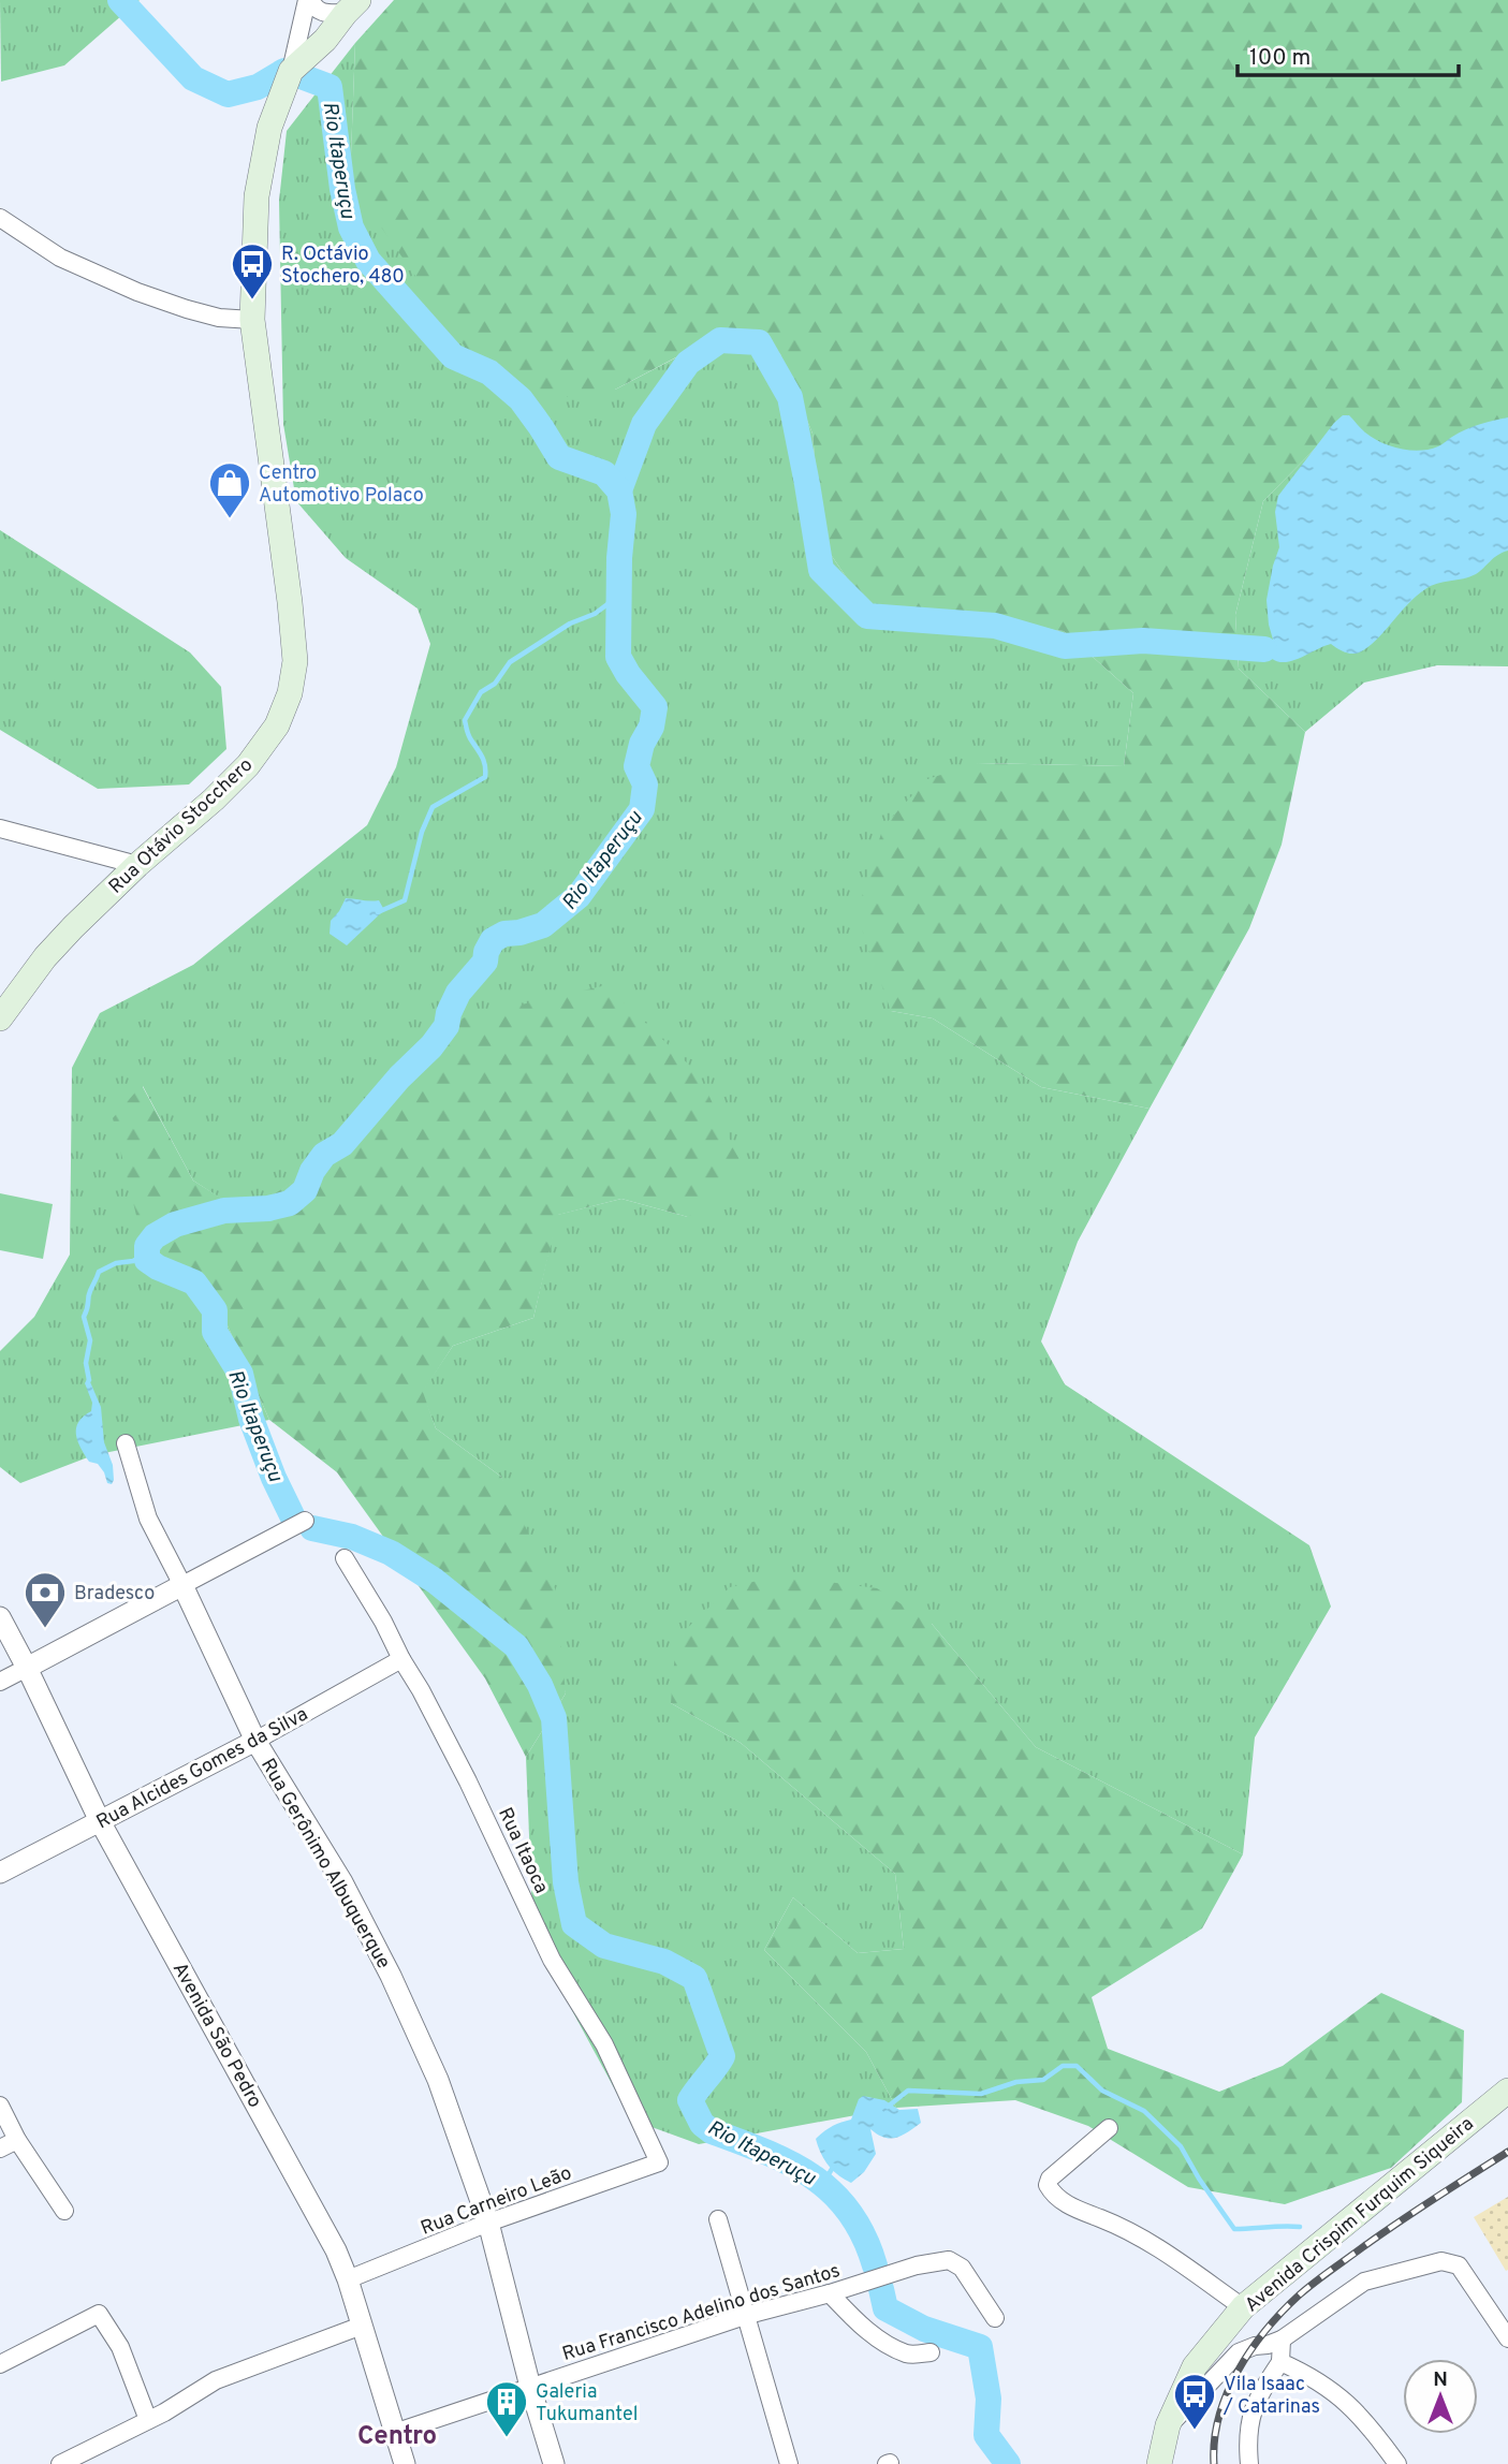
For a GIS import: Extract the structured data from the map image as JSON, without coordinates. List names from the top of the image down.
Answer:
{
  "streets": {
    "main road": ["Rua Otávio Stocchero", "Avenida Crispim Furquim Siqueira"],
    "street": [
      "Rua Alcides Gomes da Silva",
      "Rua Itaoca",
      "Rua Gerônimo Albuquerque",
      "Avenida São Pedro",
      "Rua Carneiro Leão",
      "Rua Francisco Adelino dos Santos"
    ]
  },
  "crossings": [
    ["Rua Alcides Gomes da Silva", "Rua Itaoca"],
    ["Rua Alcides Gomes da Silva", "Rua Gerônimo Albuquerque"],
    ["Rua Alcides Gomes da Silva", "Avenida São Pedro"],
    ["Rua Itaoca", "Rua Carneiro Leão"],
    ["Rua Gerônimo Albuquerque", "Rua Carneiro Leão"],
    ["Rua Gerônimo Albuquerque", "Rua Francisco Adelino dos Santos"],
    ["Avenida São Pedro", "Rua Carneiro Leão"],
    ["Avenida São Pedro", "Rua Francisco Adelino dos Santos"]
  ],
  "districts": ["Centro"],
  "water": ["Rio Itaperuçu"],
  "places": {
    "bus stop": ["R. Octávio Stochero, 480", "Vila Isaac / Catarinas"],
    "shop": ["Centro Automotivo Polaco"],
    "bank": ["Bradesco"],
    "building": ["Galeria Tukumantel"]
  },
  "scale_bar": "100 m",
  "north": "top"
}
